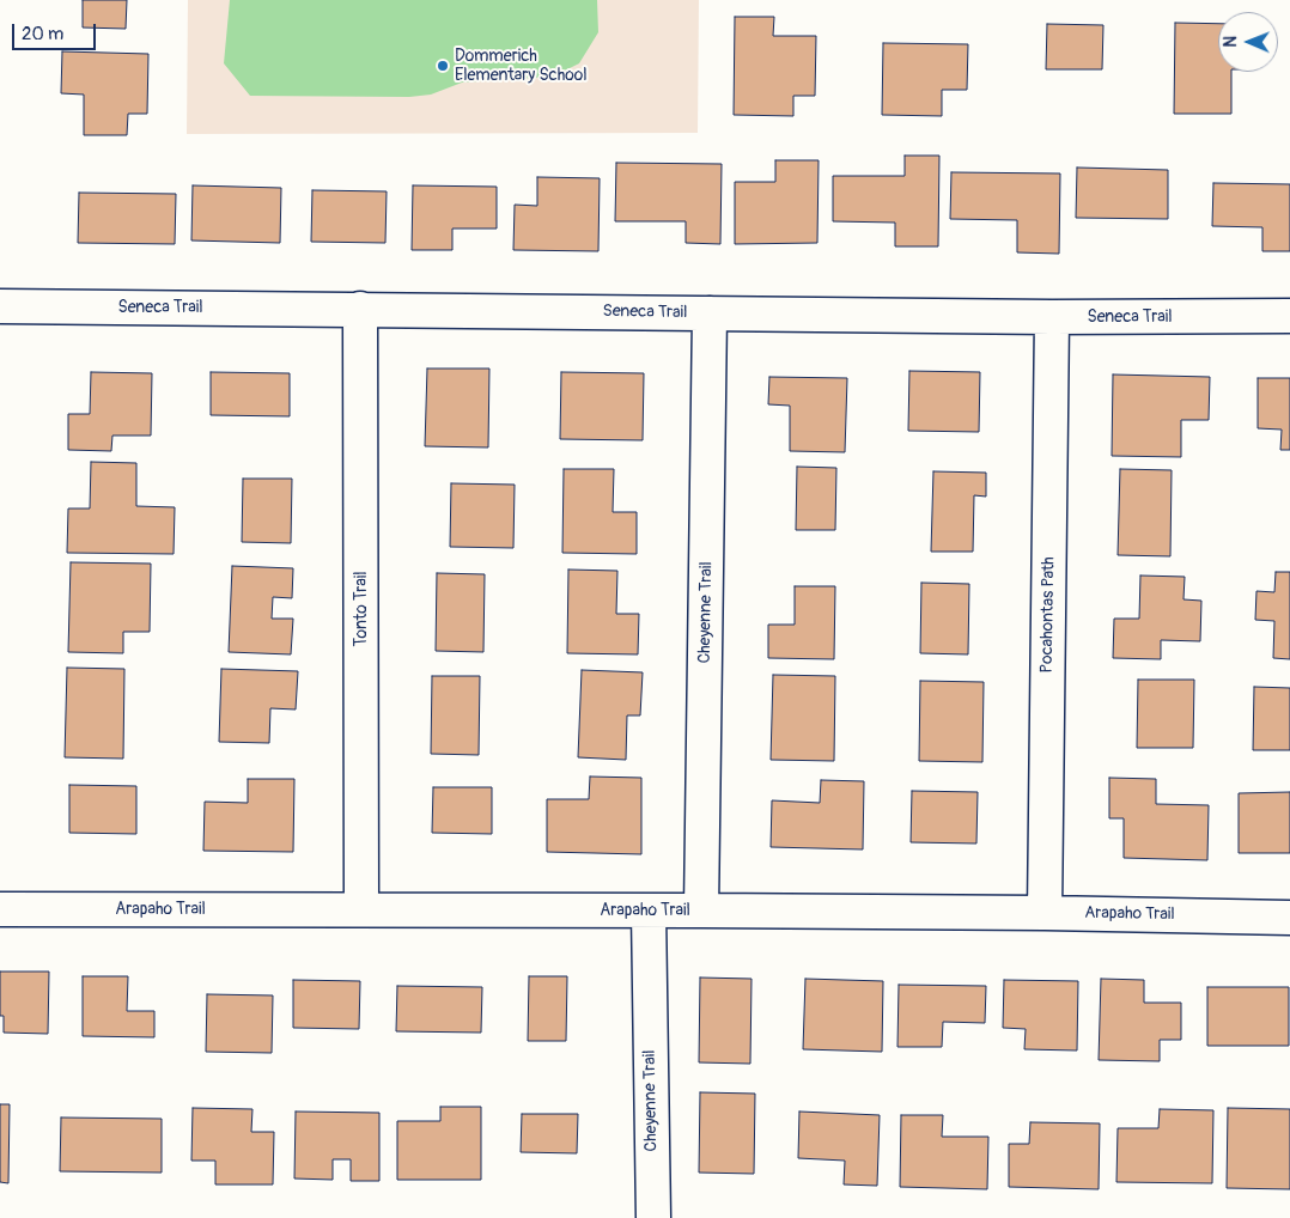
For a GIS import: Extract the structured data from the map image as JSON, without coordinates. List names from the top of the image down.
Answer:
{
  "streets": {
    "street": [
      "Seneca Trail",
      "Tonto Trail",
      "Cheyenne Trail",
      "Pocahontas Path",
      "Arapaho Trail"
    ]
  },
  "crossings": [
    ["Seneca Trail", "Tonto Trail"],
    ["Seneca Trail", "Cheyenne Trail"],
    ["Seneca Trail", "Pocahontas Path"],
    ["Tonto Trail", "Arapaho Trail"],
    ["Cheyenne Trail", "Arapaho Trail"],
    ["Pocahontas Path", "Arapaho Trail"]
  ],
  "places": ["Dommerich Elementary School"],
  "scale_bar": "20 m",
  "north": "left"
}
